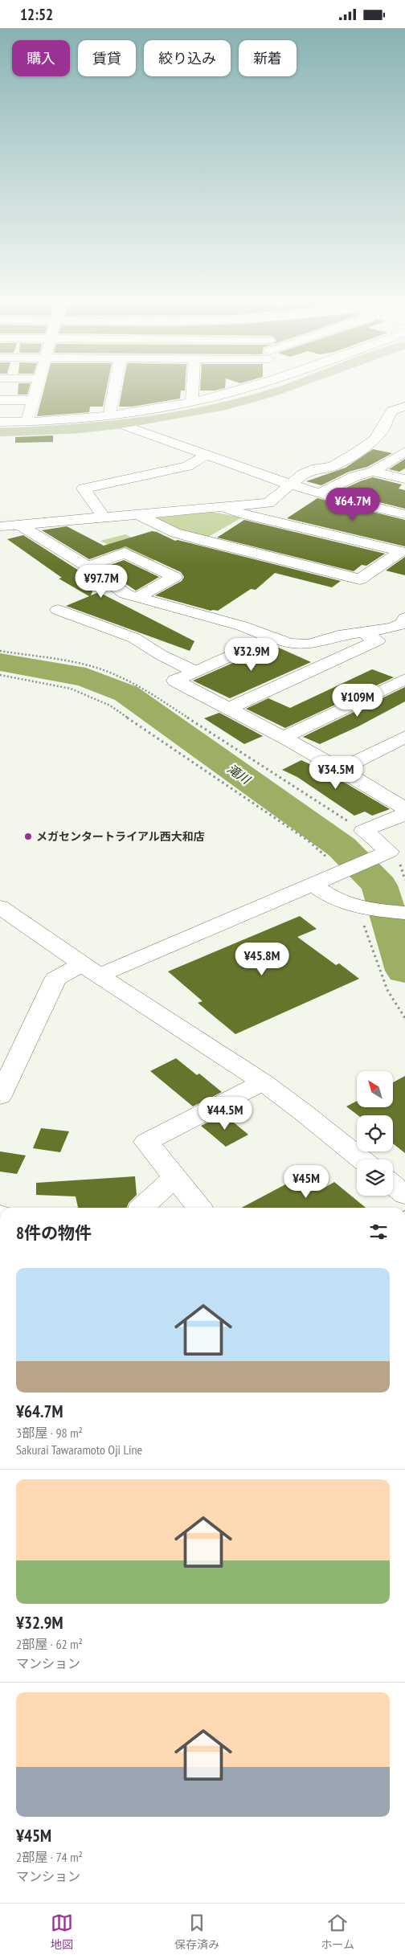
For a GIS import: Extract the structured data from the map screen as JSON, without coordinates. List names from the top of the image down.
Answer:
{
  "water": ["滝川"],
  "places": ["メガセンタートライアル西大和店"],
  "north": "top left",
  "page": {
    "status": "12:52",
    "chip": [
      "購入",
      "賃貸",
      "絞り込み",
      "新着"
    ],
    "price": [
      "¥64.7M",
      "¥97.7M",
      "¥32.9M",
      "¥109M",
      "¥34.5M",
      "¥45.8M",
      "¥44.5M",
      "¥45M"
    ],
    "heading": "8件の物件",
    "list": [
      {
        "name": "¥64.7M",
        "note": "3部屋 · 98 m² · Sakurai Tawaramoto Oji Line"
      },
      {
        "name": "¥32.9M",
        "note": "2部屋 · 62 m² · マンション"
      },
      {
        "name": "¥45M",
        "note": "2部屋 · 74 m² · マンション"
      }
    ],
    "tabs": ["地図", "保存済み", "ホーム"]
  }
}
